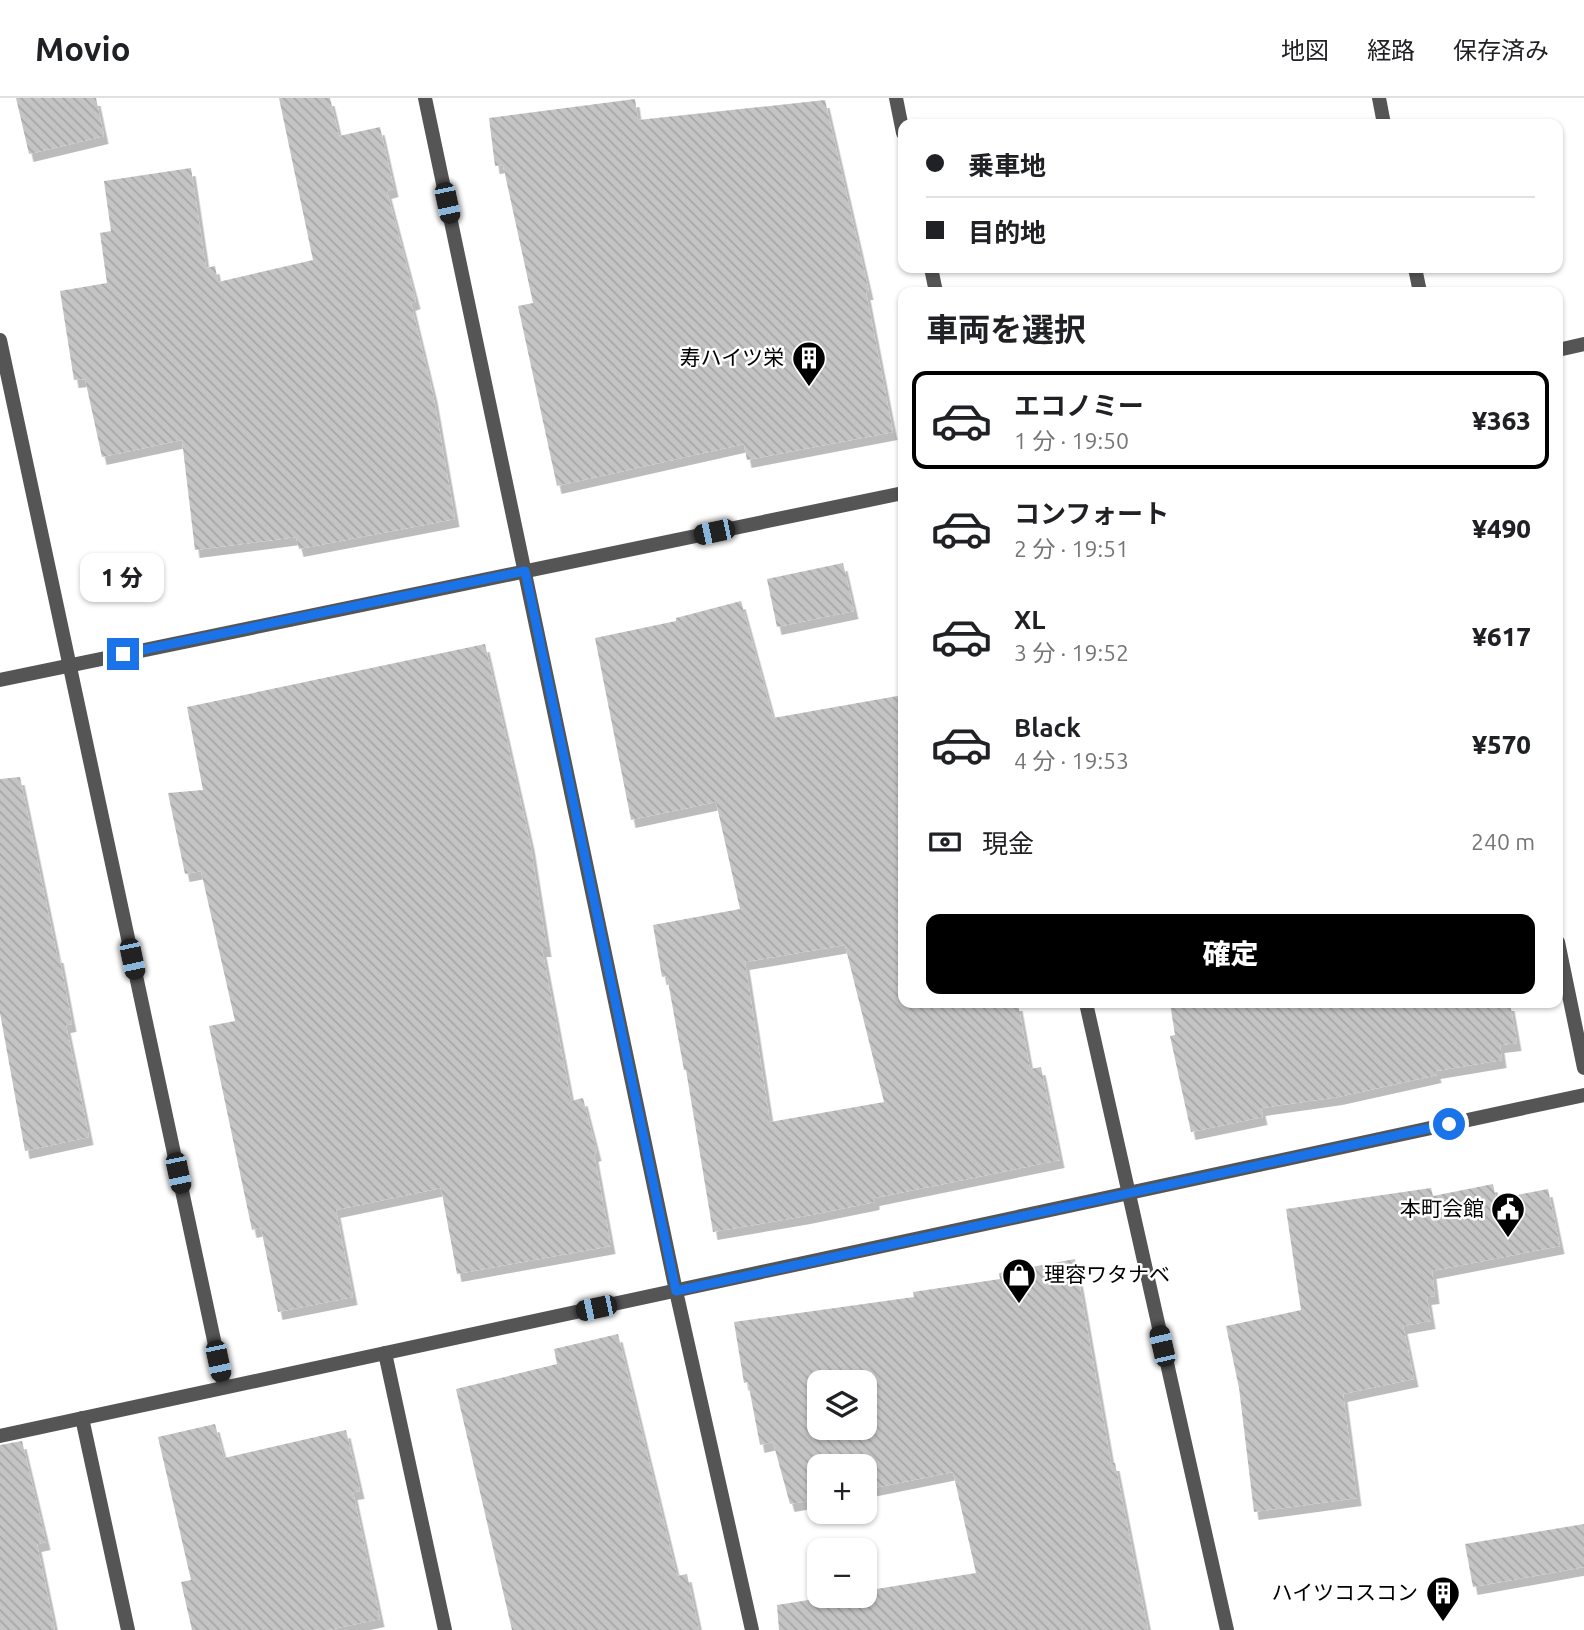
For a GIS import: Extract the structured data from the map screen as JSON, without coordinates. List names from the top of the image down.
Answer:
{
  "places": {
    "building": ["寿ハイツ栄", "ハイツコスコン"],
    "public building": ["本町会館"],
    "shop": ["理容ワタナベ"]
  },
  "page": {
    "header": "Movio",
    "nav": ["地図", "経路", "保存済み"],
    "banner": ["乗車地", "目的地"],
    "heading": "車両を選択",
    "list": [
      {
        "name": "エコノミー",
        "note": "1 分 · 19:50",
        "value": "¥363"
      },
      {
        "name": "コンフォート",
        "note": "2 分 · 19:51",
        "value": "¥490"
      },
      {
        "name": "XL",
        "note": "3 分 · 19:52",
        "value": "¥617"
      },
      {
        "name": "Black",
        "note": "4 分 · 19:53",
        "value": "¥570"
      }
    ],
    "bubble": "1 分",
    "pay": ["現金", "240 m"],
    "buttons": "確定",
    "map_buttons": ["+", "−"]
  }
}
